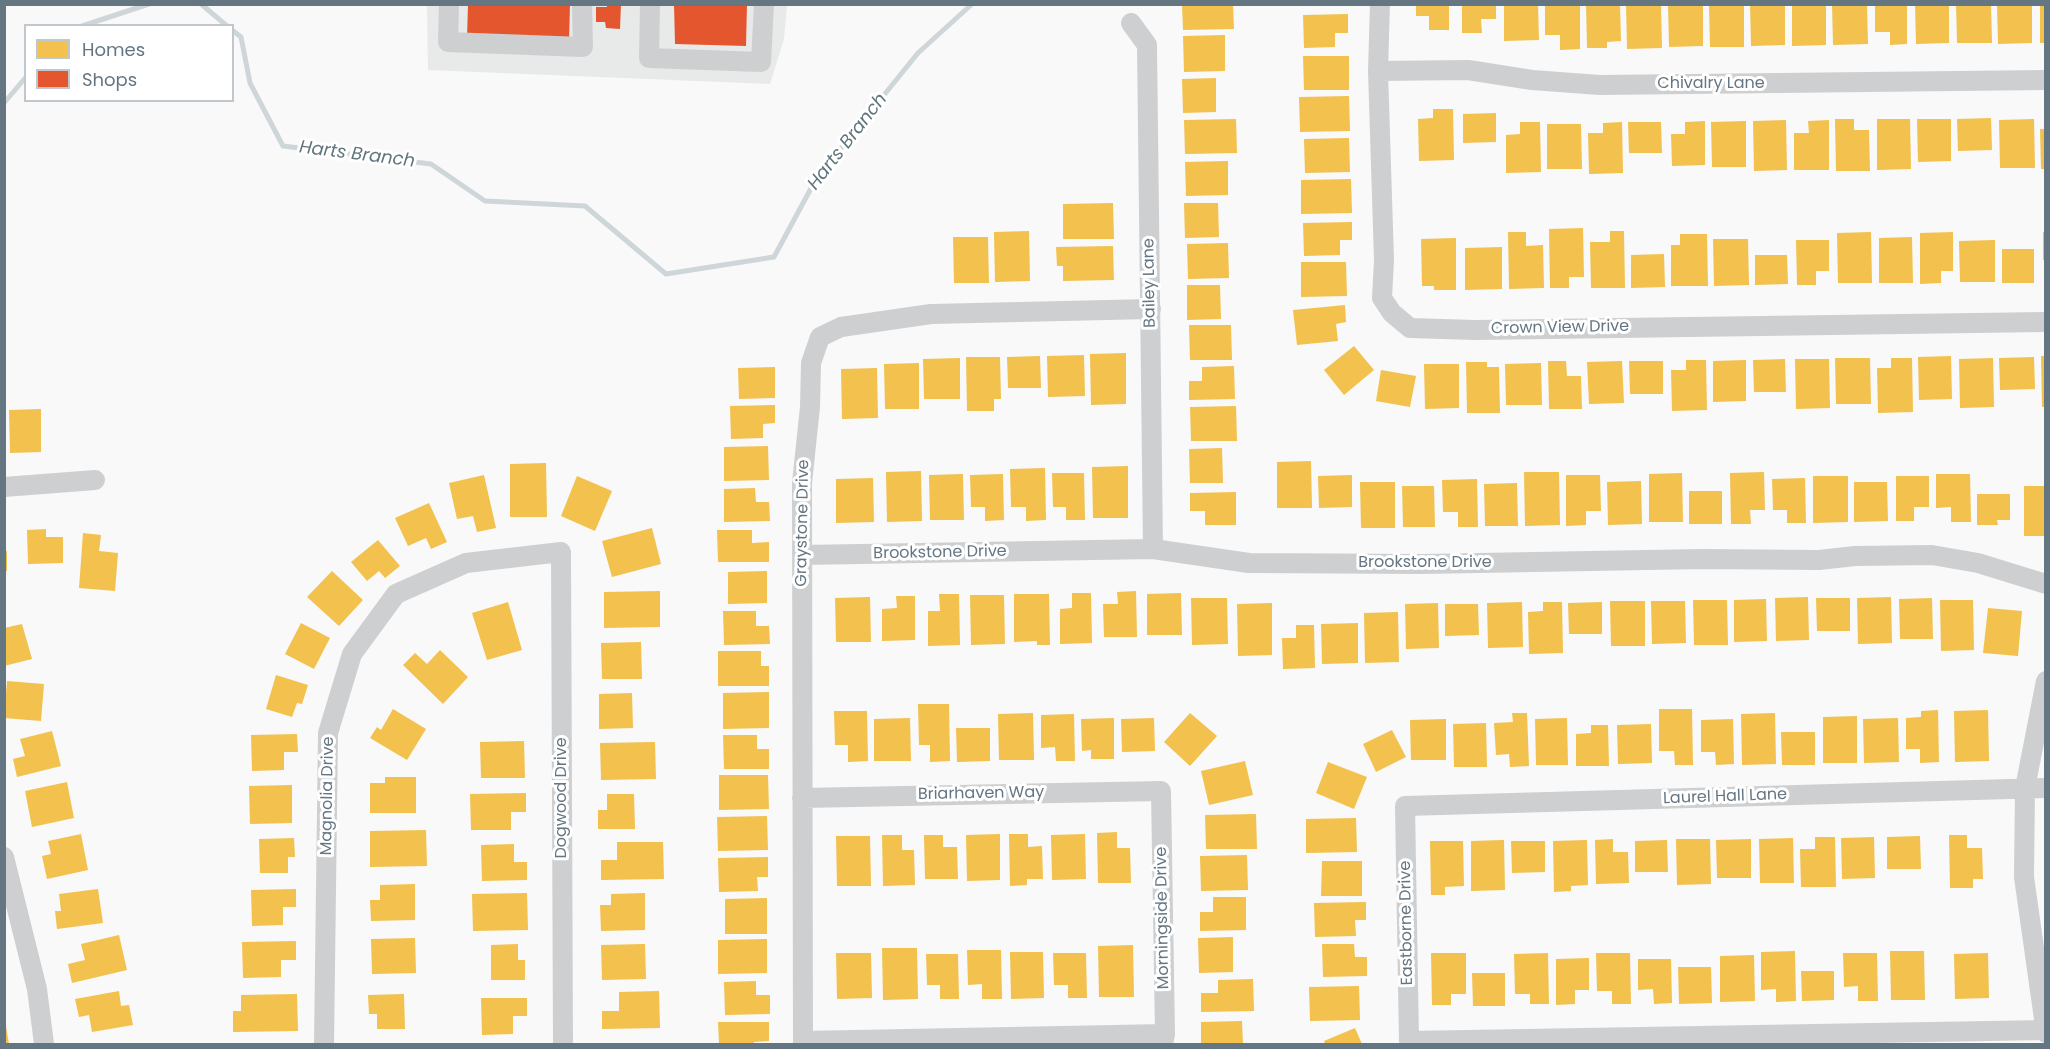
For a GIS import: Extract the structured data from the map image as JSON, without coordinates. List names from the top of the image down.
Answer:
{
  "streets": {
    "street": [
      "Chivalry Lane",
      "Bailey Lane",
      "Crown View Drive",
      "Graystone Drive",
      "Brookstone Drive",
      "Briarhaven Way",
      "Magnolia Drive",
      "Laurel Hall Lane",
      "Dogwood Drive",
      "Morningside Drive",
      "Eastborne Drive"
    ]
  },
  "crossings": [
    ["Chivalry Lane", "Crown View Drive"],
    ["Bailey Lane", "Graystone Drive"],
    ["Bailey Lane", "Brookstone Drive"],
    ["Graystone Drive", "Brookstone Drive"],
    ["Graystone Drive", "Briarhaven Way"],
    ["Briarhaven Way", "Morningside Drive"],
    ["Magnolia Drive", "Dogwood Drive"],
    ["Laurel Hall Lane", "Eastborne Drive"]
  ],
  "water": ["Harts Branch"],
  "legend": ["Homes", "Shops"]
}
